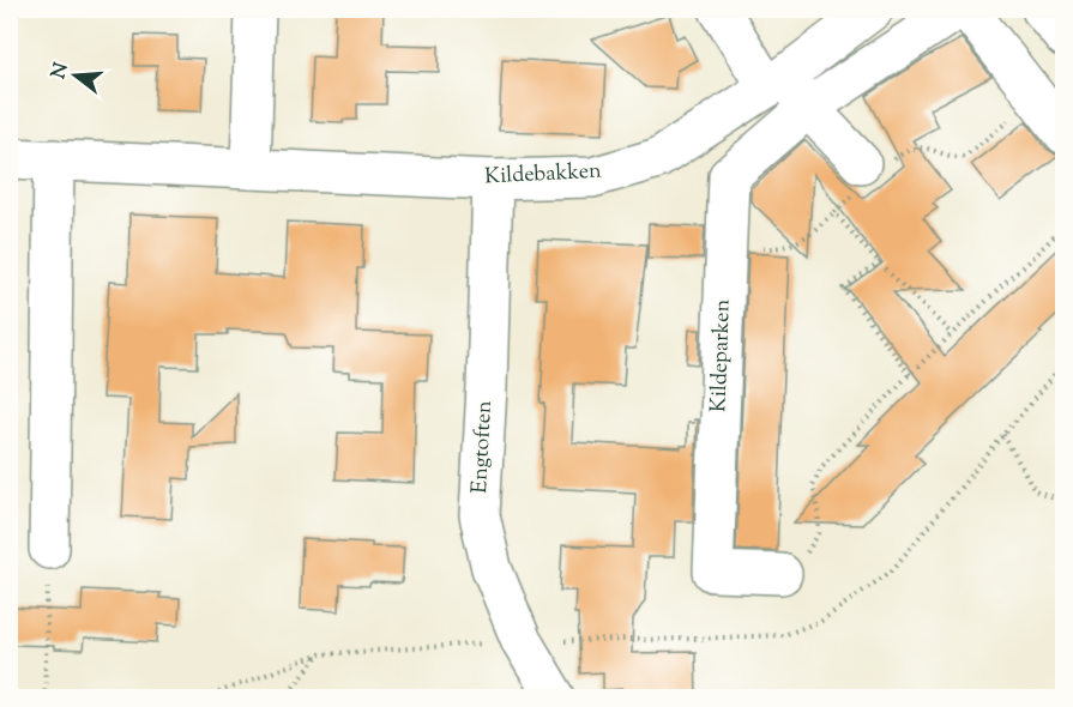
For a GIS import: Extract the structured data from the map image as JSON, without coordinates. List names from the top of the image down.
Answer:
{
  "streets": {
    "street": ["Kildebakken", "Kildeparken", "Engtoften"]
  },
  "crossings": [
    ["Kildebakken", "Engtoften"]
  ],
  "north": "left"
}
